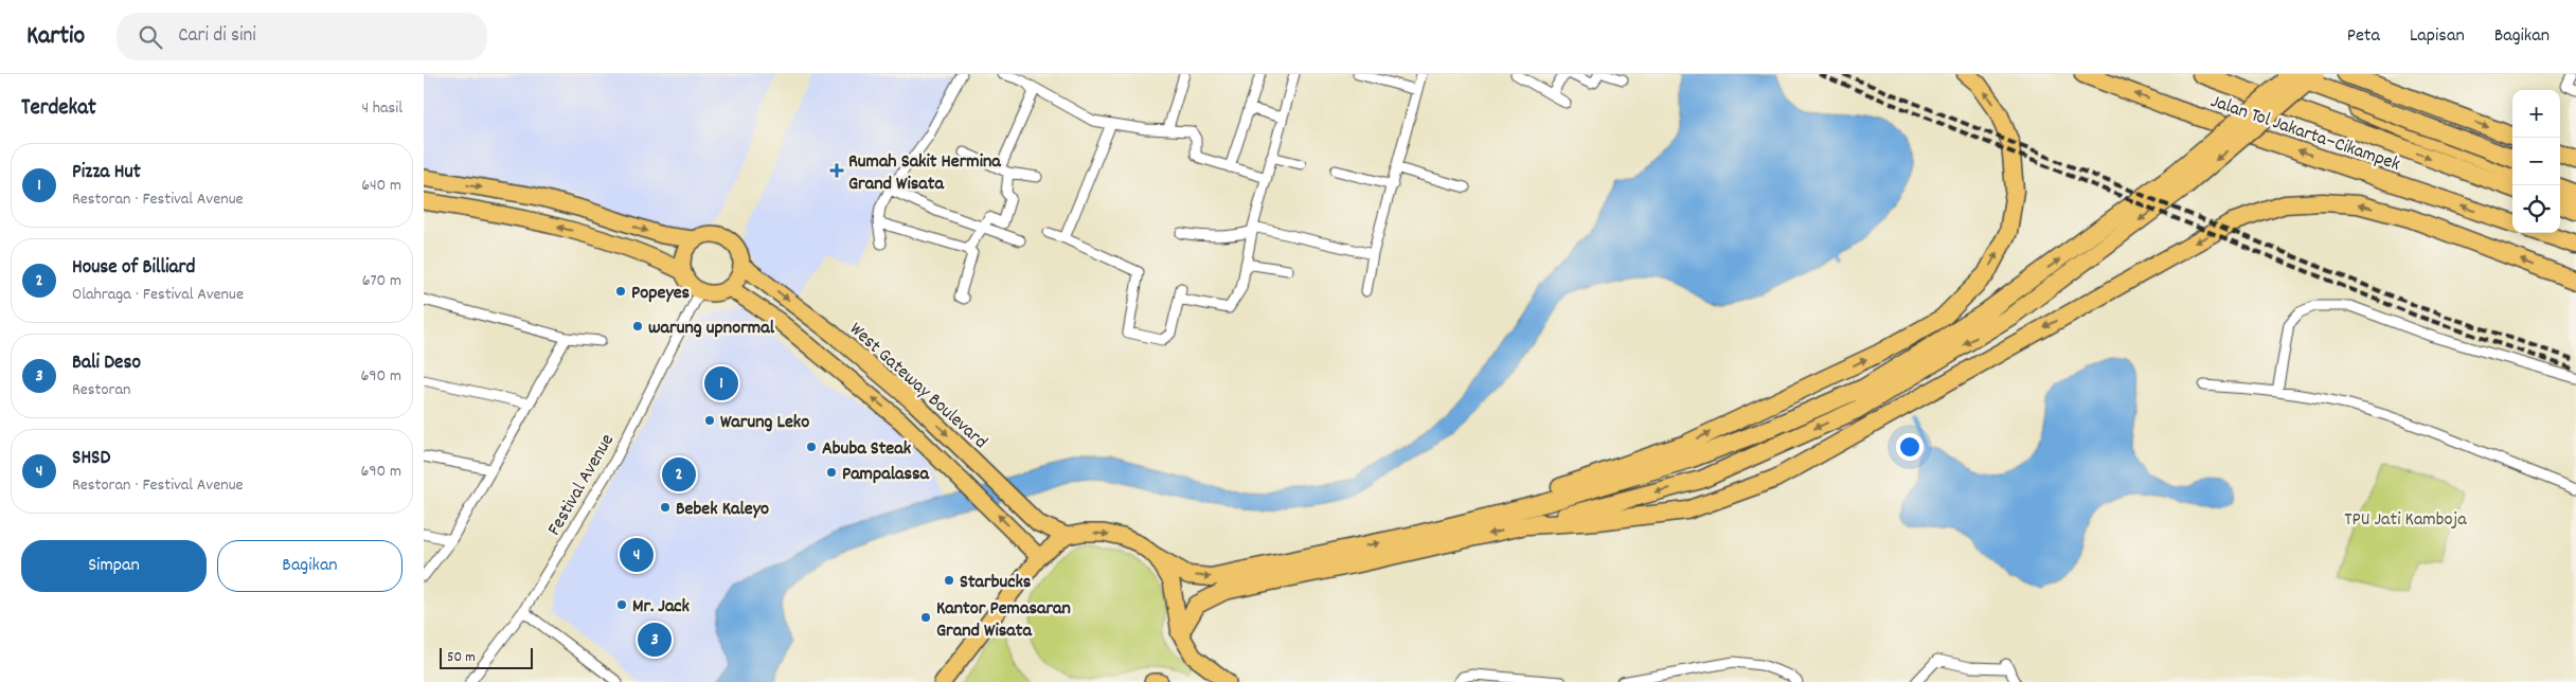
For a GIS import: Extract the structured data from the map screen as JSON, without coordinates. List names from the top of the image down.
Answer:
{
  "streets": {
    "highway": ["Jalan Tol Jakarta–Cikampek"],
    "main road": ["West Gateway Boulevard"],
    "street": ["Festival Avenue"]
  },
  "crossings": [
    ["West Gateway Boulevard", "Festival Avenue"]
  ],
  "parks": ["TPU Jati Kamboja"],
  "places": {
    "health": ["Rumah Sakit Hermina Grand Wisata"],
    "other": [
      "Popeyes",
      "warung upnormal",
      "Warung Leko",
      "Abuba Steak",
      "Pampalassa",
      "Bebek Kaleyo",
      "Starbucks",
      "Mr. Jack",
      "Kantor Pemasaran Grand Wisata"
    ]
  },
  "scale_bar": "50 m",
  "page": {
    "header": "Kartio",
    "search": "Cari di sini",
    "nav": ["Peta", "Lapisan", "Bagikan"],
    "heading": ["Terdekat", "4 hasil"],
    "map_buttons": ["+", "−"],
    "list": [
      {
        "mark": "1",
        "name": "Pizza Hut",
        "note": "Restoran · Festival Avenue",
        "value": "640 m"
      },
      {
        "mark": "2",
        "name": "House of Billiard",
        "note": "Olahraga · Festival Avenue",
        "value": "670 m"
      },
      {
        "mark": "3",
        "name": "Bali Deso",
        "note": "Restoran",
        "value": "690 m"
      },
      {
        "mark": "4",
        "name": "SHSD",
        "note": "Restoran · Festival Avenue",
        "value": "690 m"
      }
    ],
    "pins": [
      "1",
      "2",
      "4",
      "3"
    ],
    "buttons": ["Simpan", "Bagikan"],
    "scale": "50 m"
  }
}
